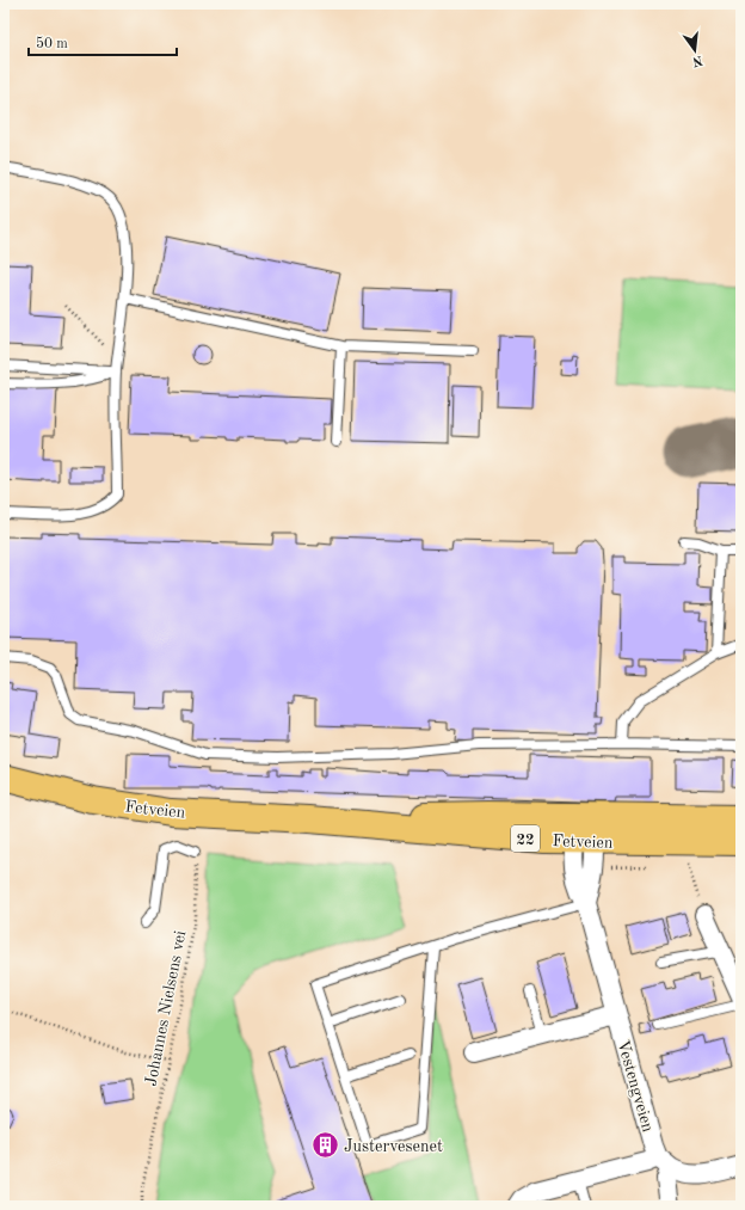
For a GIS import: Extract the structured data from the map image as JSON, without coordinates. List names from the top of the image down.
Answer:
{
  "streets": {
    "highway": ["Fetveien", "22"],
    "street": ["Vestengveien"],
    "path": ["Johannes Nielsens vei"]
  },
  "crossings": [
    ["Fetveien", "Vestengveien"]
  ],
  "places": {
    "building": ["Justervesenet"]
  },
  "scale_bar": "50 m",
  "north": "bottom"
}
